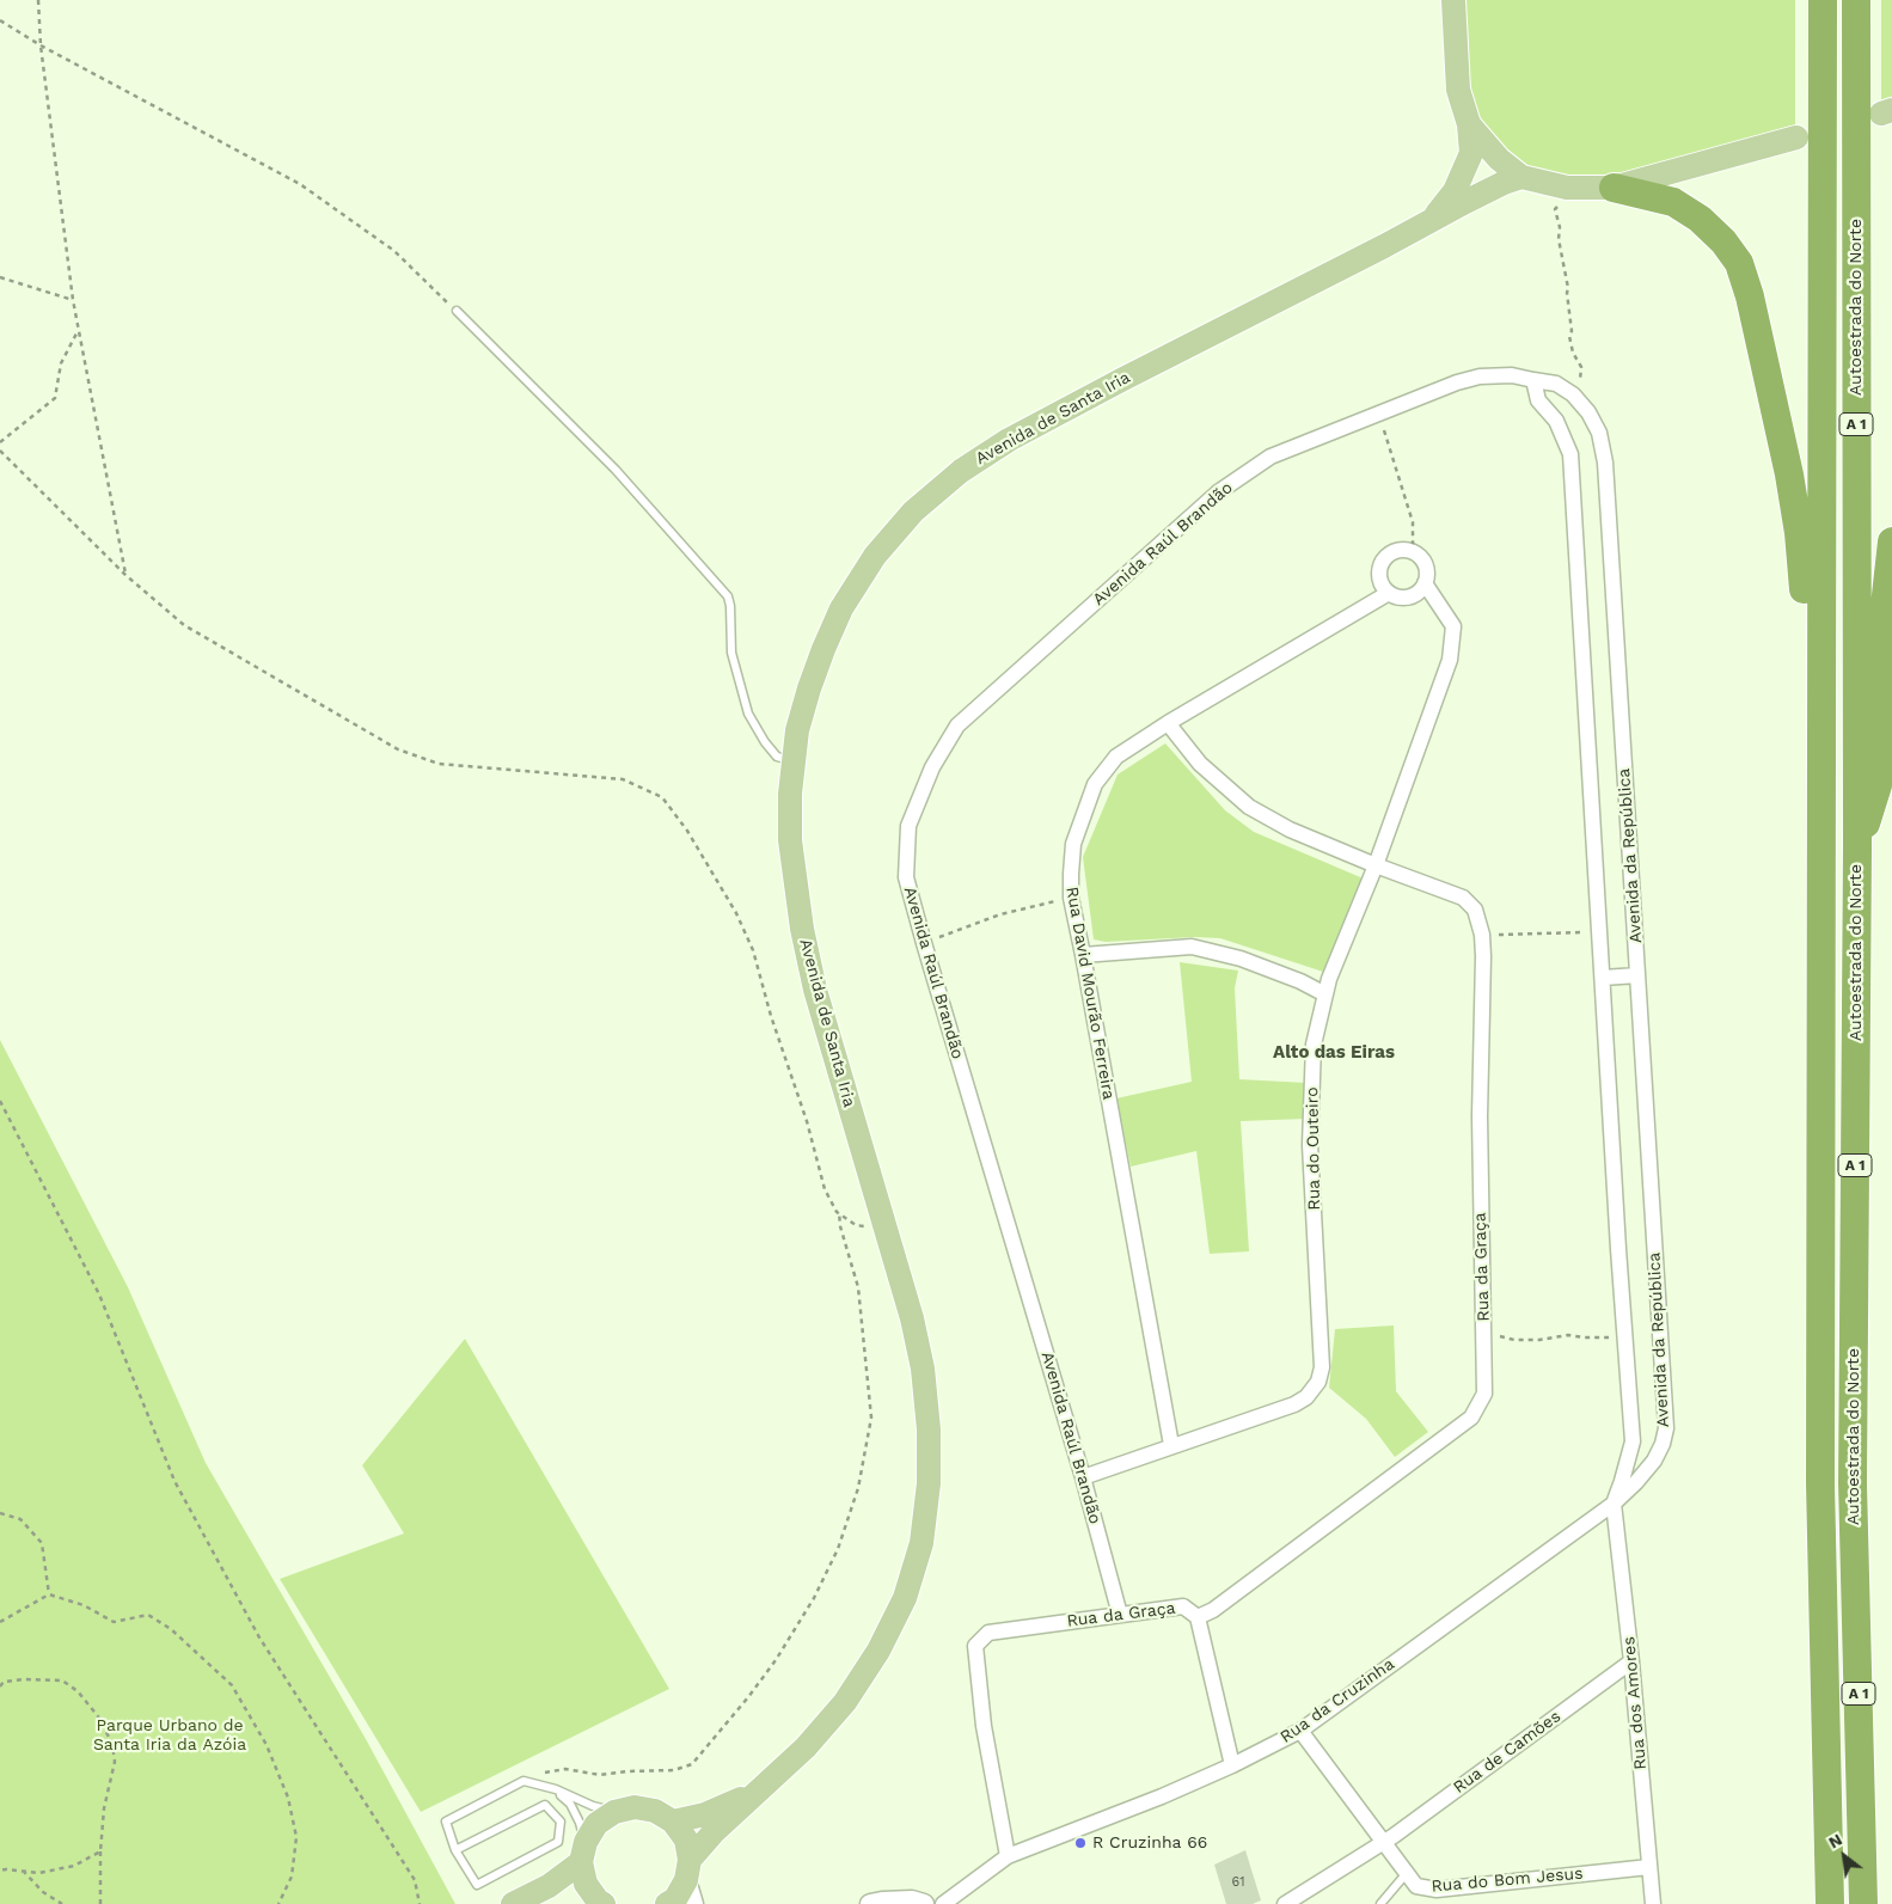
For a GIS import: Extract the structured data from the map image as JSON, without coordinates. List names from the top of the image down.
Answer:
{
  "streets": {
    "highway": ["Autoestrada do Norte", "A 1"],
    "main road": ["Avenida de Santa Iria"],
    "street": [
      "Avenida Raúl Brandão",
      "Avenida da República",
      "Rua David Mourão Ferreira",
      "Rua do Outeiro",
      "Rua da Graça",
      "Rua da Cruzinha",
      "Rua dos Amores",
      "Rua de Camões",
      "Rua do Bom Jesus"
    ]
  },
  "crossings": [
    ["Avenida Raúl Brandão", "Avenida da República"],
    ["Avenida Raúl Brandão", "Rua do Outeiro"],
    ["Avenida Raúl Brandão", "Rua da Graça"],
    ["Avenida da República", "Rua da Cruzinha"],
    ["Avenida da República", "Rua dos Amores"],
    ["Rua David Mourão Ferreira", "Rua do Outeiro"],
    ["Rua David Mourão Ferreira", "Rua da Graça"],
    ["Rua do Outeiro", "Rua da Graça"],
    ["Rua da Graça", "Rua da Cruzinha"],
    ["Rua da Cruzinha", "Rua dos Amores"],
    ["Rua da Cruzinha", "Rua do Bom Jesus"],
    ["Rua dos Amores", "Rua de Camões"],
    ["Rua dos Amores", "Rua do Bom Jesus"],
    ["Rua de Camões", "Rua do Bom Jesus"]
  ],
  "districts": ["Alto das Eiras"],
  "parks": ["Parque Urbano de Santa Iria da Azóia"],
  "places": ["R Cruzinha 66"],
  "house_numbers": ["61"],
  "north": "top left"
}
